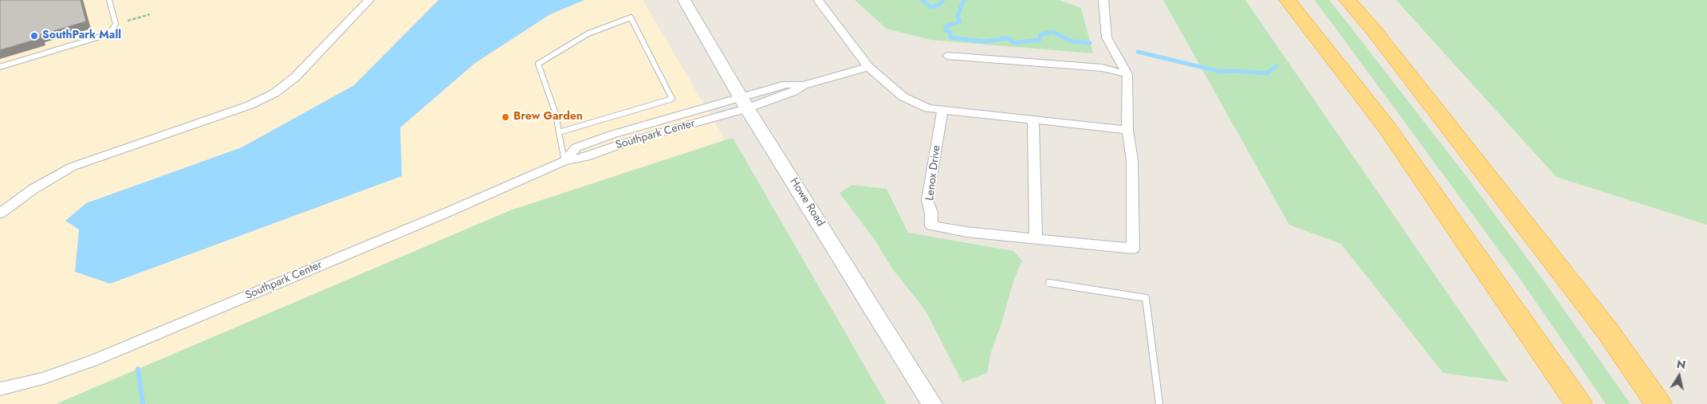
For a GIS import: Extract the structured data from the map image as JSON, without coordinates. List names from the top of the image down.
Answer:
{
  "streets": {
    "street": ["Southpark Center", "Lenox Drive", "Howe Road"]
  },
  "crossings": [
    ["Southpark Center", "Howe Road"]
  ],
  "places": ["SouthPark Mall", "Brew Garden"],
  "north": "top"
}
